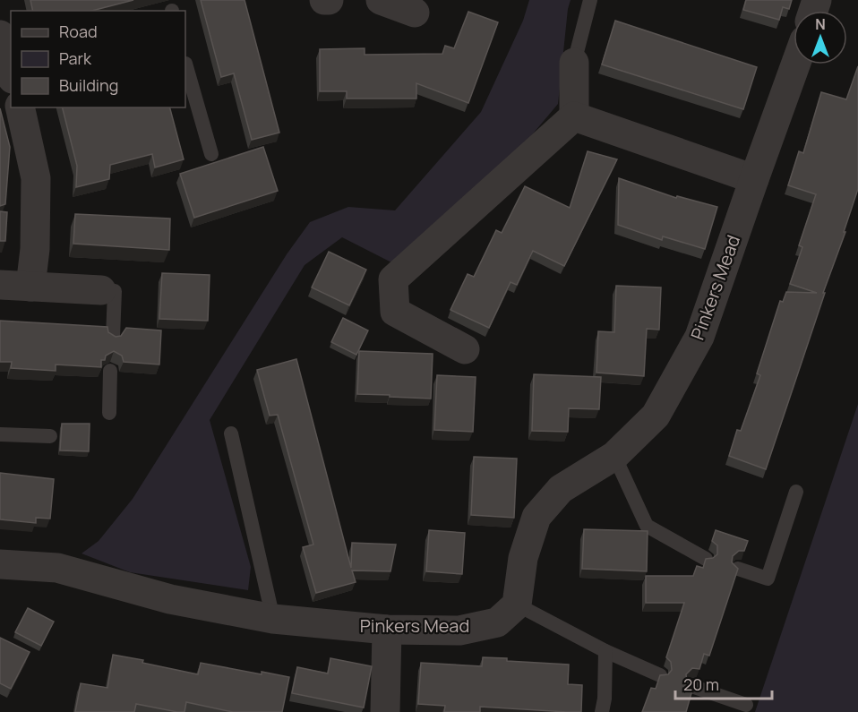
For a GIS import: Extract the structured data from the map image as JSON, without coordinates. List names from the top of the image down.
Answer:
{
  "streets": {
    "street": ["Pinkers Mead"]
  },
  "legend": ["Road", "Park", "Building"],
  "scale_bar": "20 m",
  "north": "top"
}
